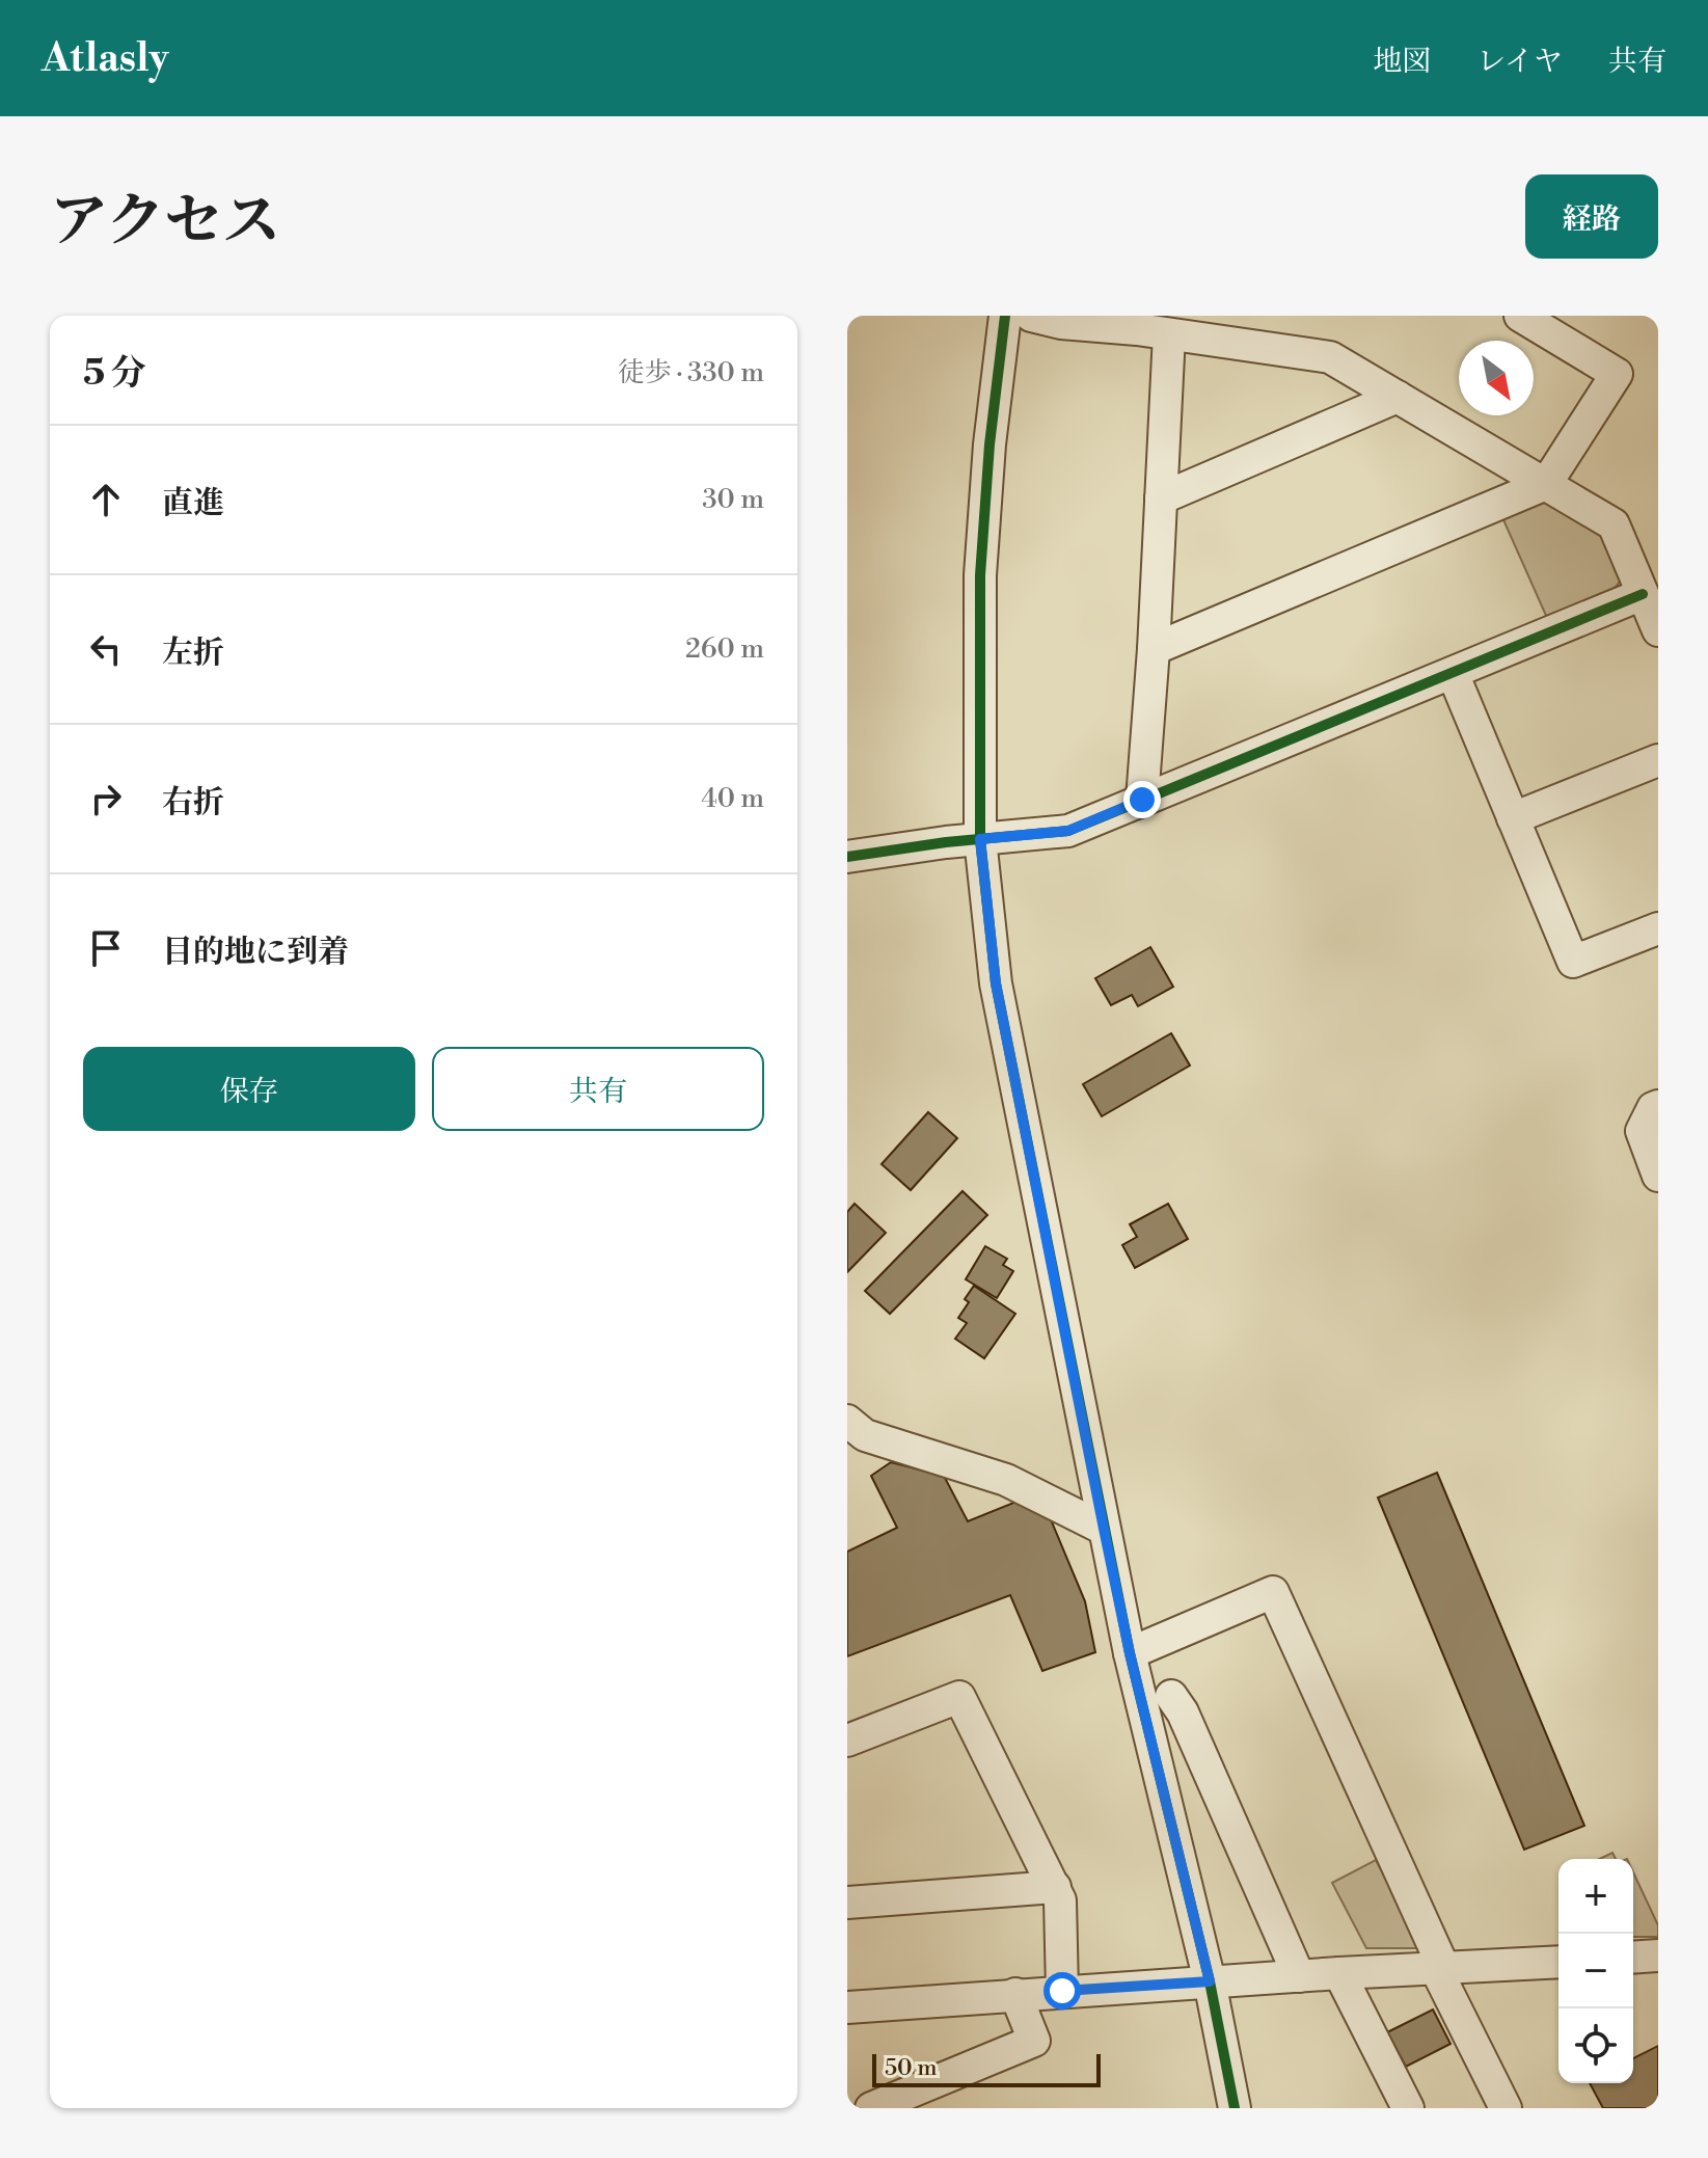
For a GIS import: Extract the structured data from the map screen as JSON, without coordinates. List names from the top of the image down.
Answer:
{
  "scale_bar": "50 m",
  "north": "bottom right",
  "page": {
    "header": "Atlasly",
    "nav": ["地図", "レイヤ", "共有"],
    "title": "アクセス",
    "buttons": [
      "経路",
      ["保存", "共有"]
    ],
    "heading": ["5 分", "徒歩 · 330 m"],
    "list": [
      ["直進", "30 m"],
      ["左折", "260 m"],
      ["右折", "40 m"],
      "目的地に到着"
    ],
    "map_buttons": ["+", "−"],
    "scale": "50 m"
  }
}
